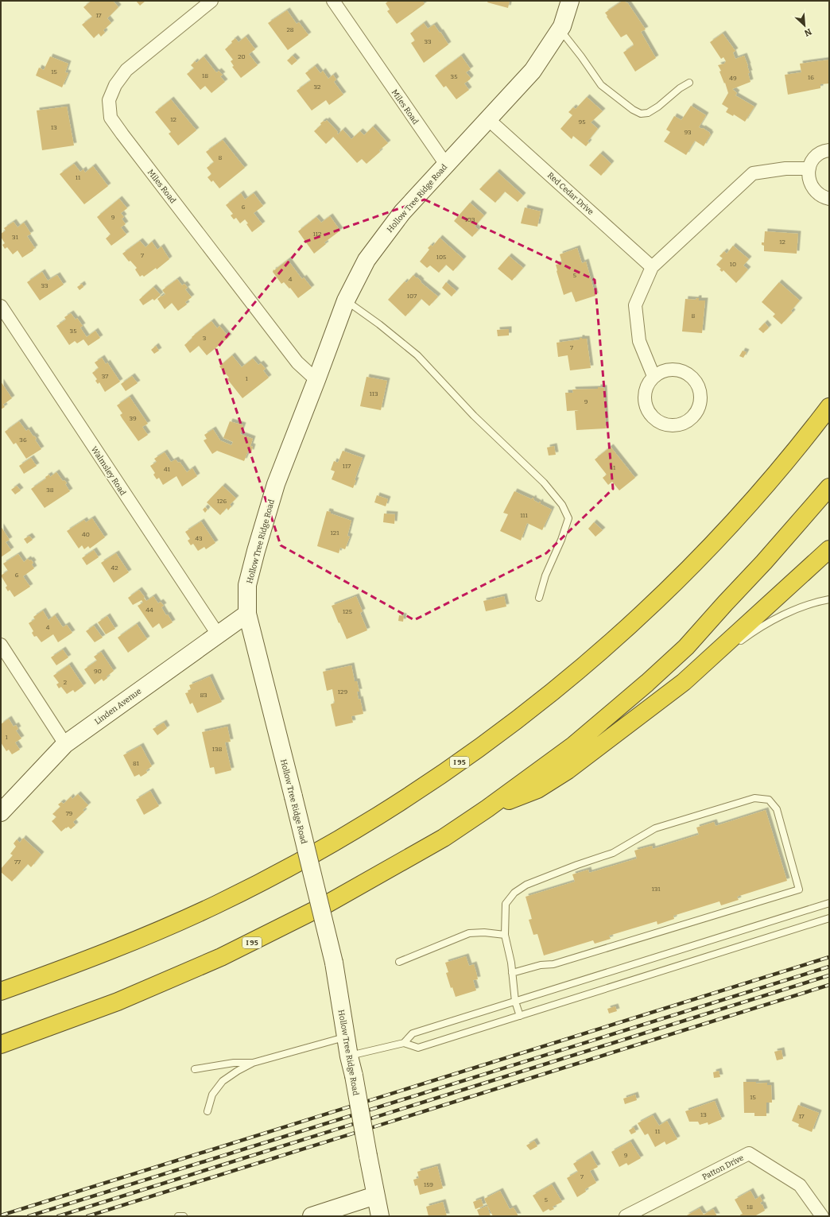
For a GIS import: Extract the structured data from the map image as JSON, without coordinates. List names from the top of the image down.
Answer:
{
  "streets": {
    "highway": ["I 95"],
    "main road": ["Hollow Tree Ridge Road", "Linden Avenue"],
    "street": [
      "Miles Road",
      "Red Cedar Drive",
      "Walmsley Road",
      "Patton Drive"
    ]
  },
  "crossings": [
    ["Miles Road", "Hollow Tree Ridge Road"],
    ["Red Cedar Drive", "Hollow Tree Ridge Road"],
    ["Hollow Tree Ridge Road", "Linden Avenue"],
    ["Walmsley Road", "Linden Avenue"]
  ],
  "house_numbers": [
    "17",
    "28",
    "33",
    "20",
    "15",
    "18",
    "35",
    "16",
    "49",
    "32",
    "12",
    "95",
    "13",
    "93",
    "8",
    "11",
    "6",
    "9",
    "103",
    "112",
    "31",
    "12",
    "7",
    "105",
    "10",
    "5",
    "4",
    "33",
    "107",
    "8",
    "35",
    "3",
    "7",
    "37",
    "1",
    "113",
    "9",
    "39",
    "36",
    "117",
    "11",
    "41",
    "38",
    "126",
    "111",
    "121",
    "40",
    "43",
    "42",
    "6",
    "44",
    "125",
    "4",
    "90",
    "2",
    "129",
    "83",
    "1",
    "138",
    "81",
    "79",
    "77",
    "131",
    "15",
    "13",
    "17",
    "11",
    "9",
    "7",
    "159",
    "5",
    "18"
  ],
  "north": "bottom right"
}
